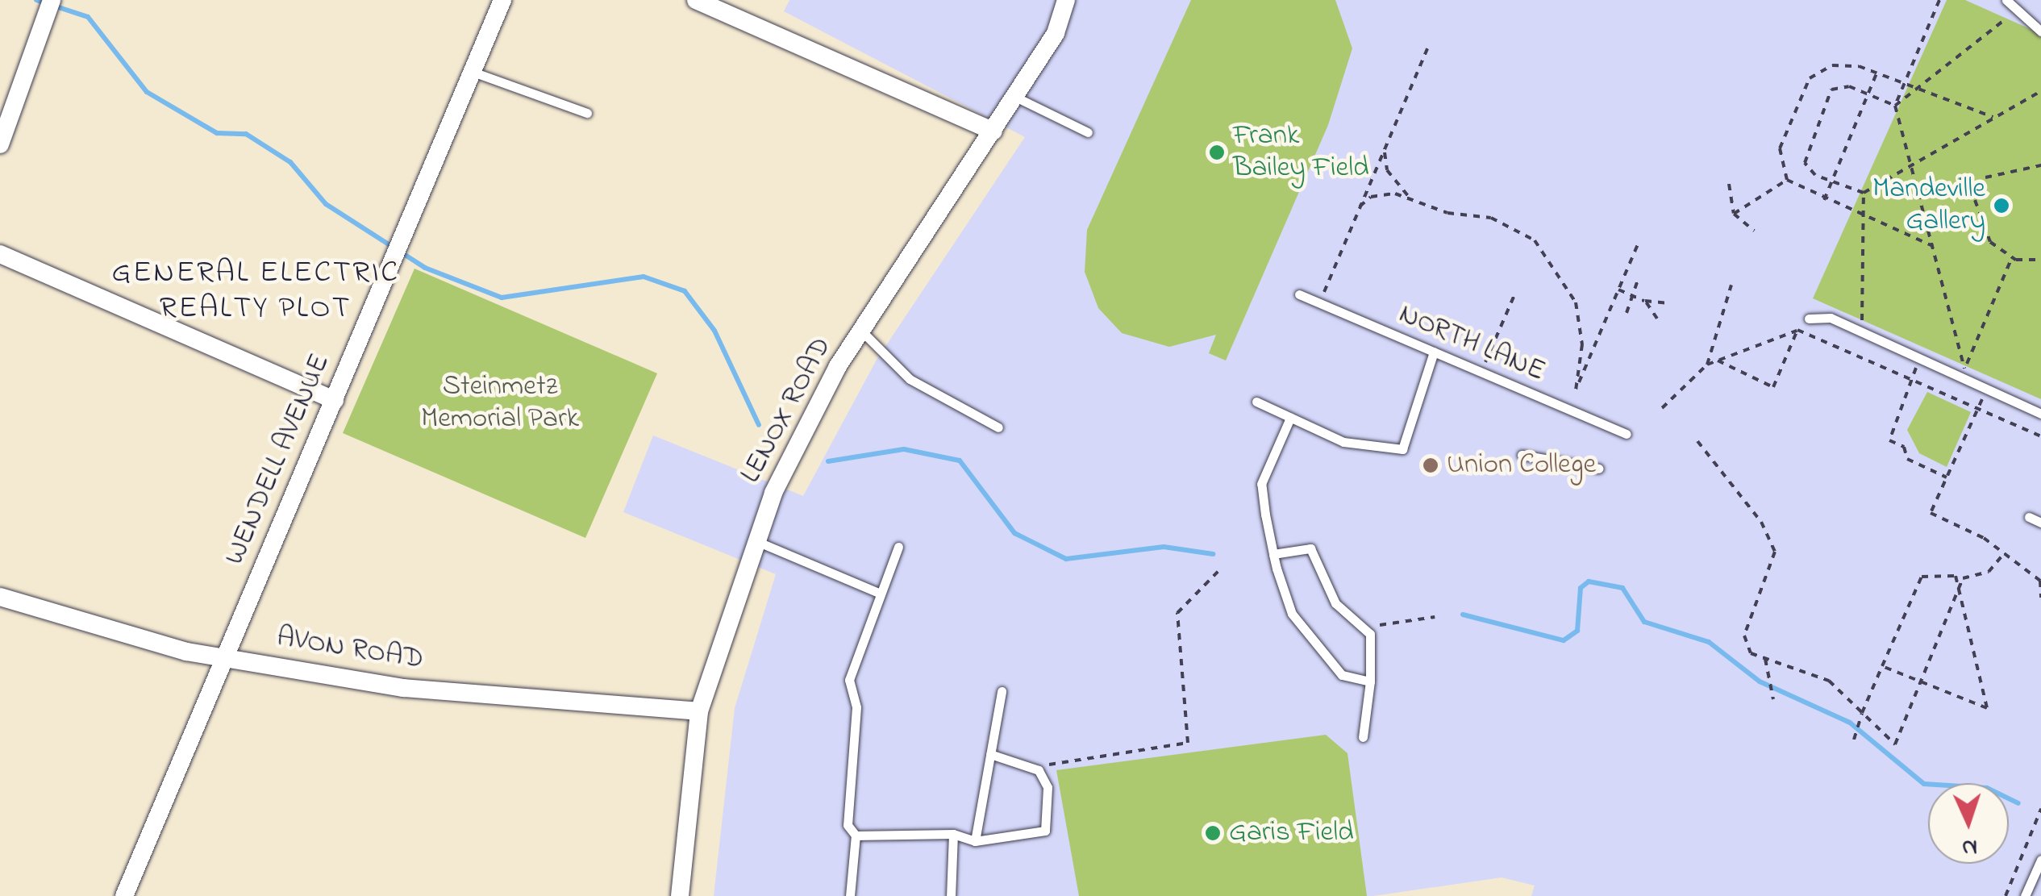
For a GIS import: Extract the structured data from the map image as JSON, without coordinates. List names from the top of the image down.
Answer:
{
  "streets": {
    "street": ["LENOX ROAD", "WENDELL AVENUE", "AVON ROAD"],
    "lane": ["NORTH LANE"]
  },
  "crossings": [
    ["LENOX ROAD", "AVON ROAD"],
    ["WENDELL AVENUE", "AVON ROAD"]
  ],
  "districts": ["GENERAL ELECTRIC REALTY PLOT"],
  "parks": ["Steinmetz Memorial Park"],
  "places": [
    "Frank Bailey Field",
    "Mandeville Gallery",
    "Union College",
    "Garis Field"
  ],
  "north": "bottom"
}
